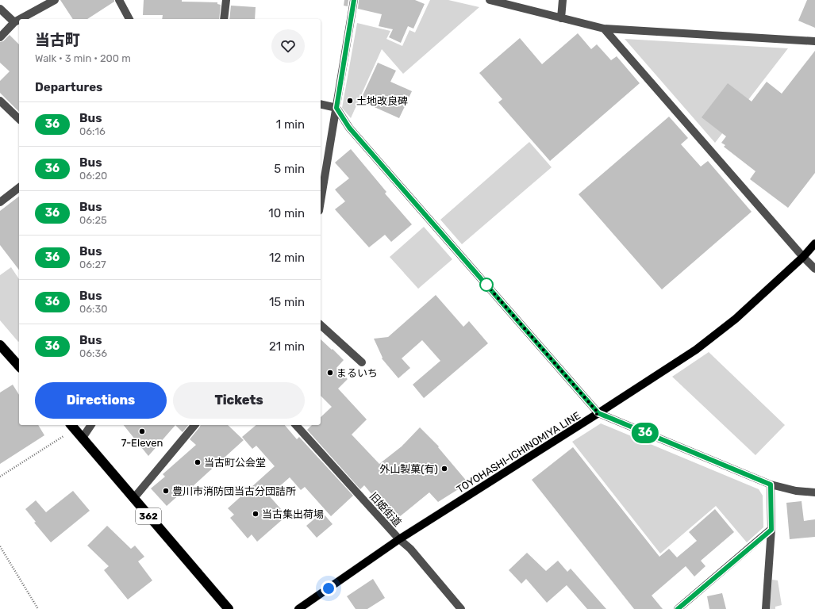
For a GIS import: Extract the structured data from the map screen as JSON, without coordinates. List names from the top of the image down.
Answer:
{
  "streets": {
    "highway": ["362"],
    "main road": ["TOYOHASHI-ICHINOMIYA LINE"],
    "street": ["旧姫街道"]
  },
  "crossings": [
    ["TOYOHASHI-ICHINOMIYA LINE", "旧姫街道"]
  ],
  "places": [
    "土地改良碑",
    "まるいち",
    "7-Eleven",
    "当古町公会堂",
    "外山製菓(有)",
    "豊川市消防団当古分団詰所",
    "当古集出荷場"
  ],
  "lines": ["bus line 36"],
  "page": {
    "on_map": "36",
    "heading": [
      ["当古町", "Walk · 3 min · 200 m"],
      "Departures"
    ],
    "list": [
      {
        "mark": "36",
        "name": "Bus",
        "note": "06:16",
        "value": "1 min"
      },
      {
        "mark": "36",
        "name": "Bus",
        "note": "06:20",
        "value": "5 min"
      },
      {
        "mark": "36",
        "name": "Bus",
        "note": "06:25",
        "value": "10 min"
      },
      {
        "mark": "36",
        "name": "Bus",
        "note": "06:27",
        "value": "12 min"
      },
      {
        "mark": "36",
        "name": "Bus",
        "note": "06:30",
        "value": "15 min"
      },
      {
        "mark": "36",
        "name": "Bus",
        "note": "06:36",
        "value": "21 min"
      }
    ],
    "buttons": ["Directions", "Tickets"]
  }
}
